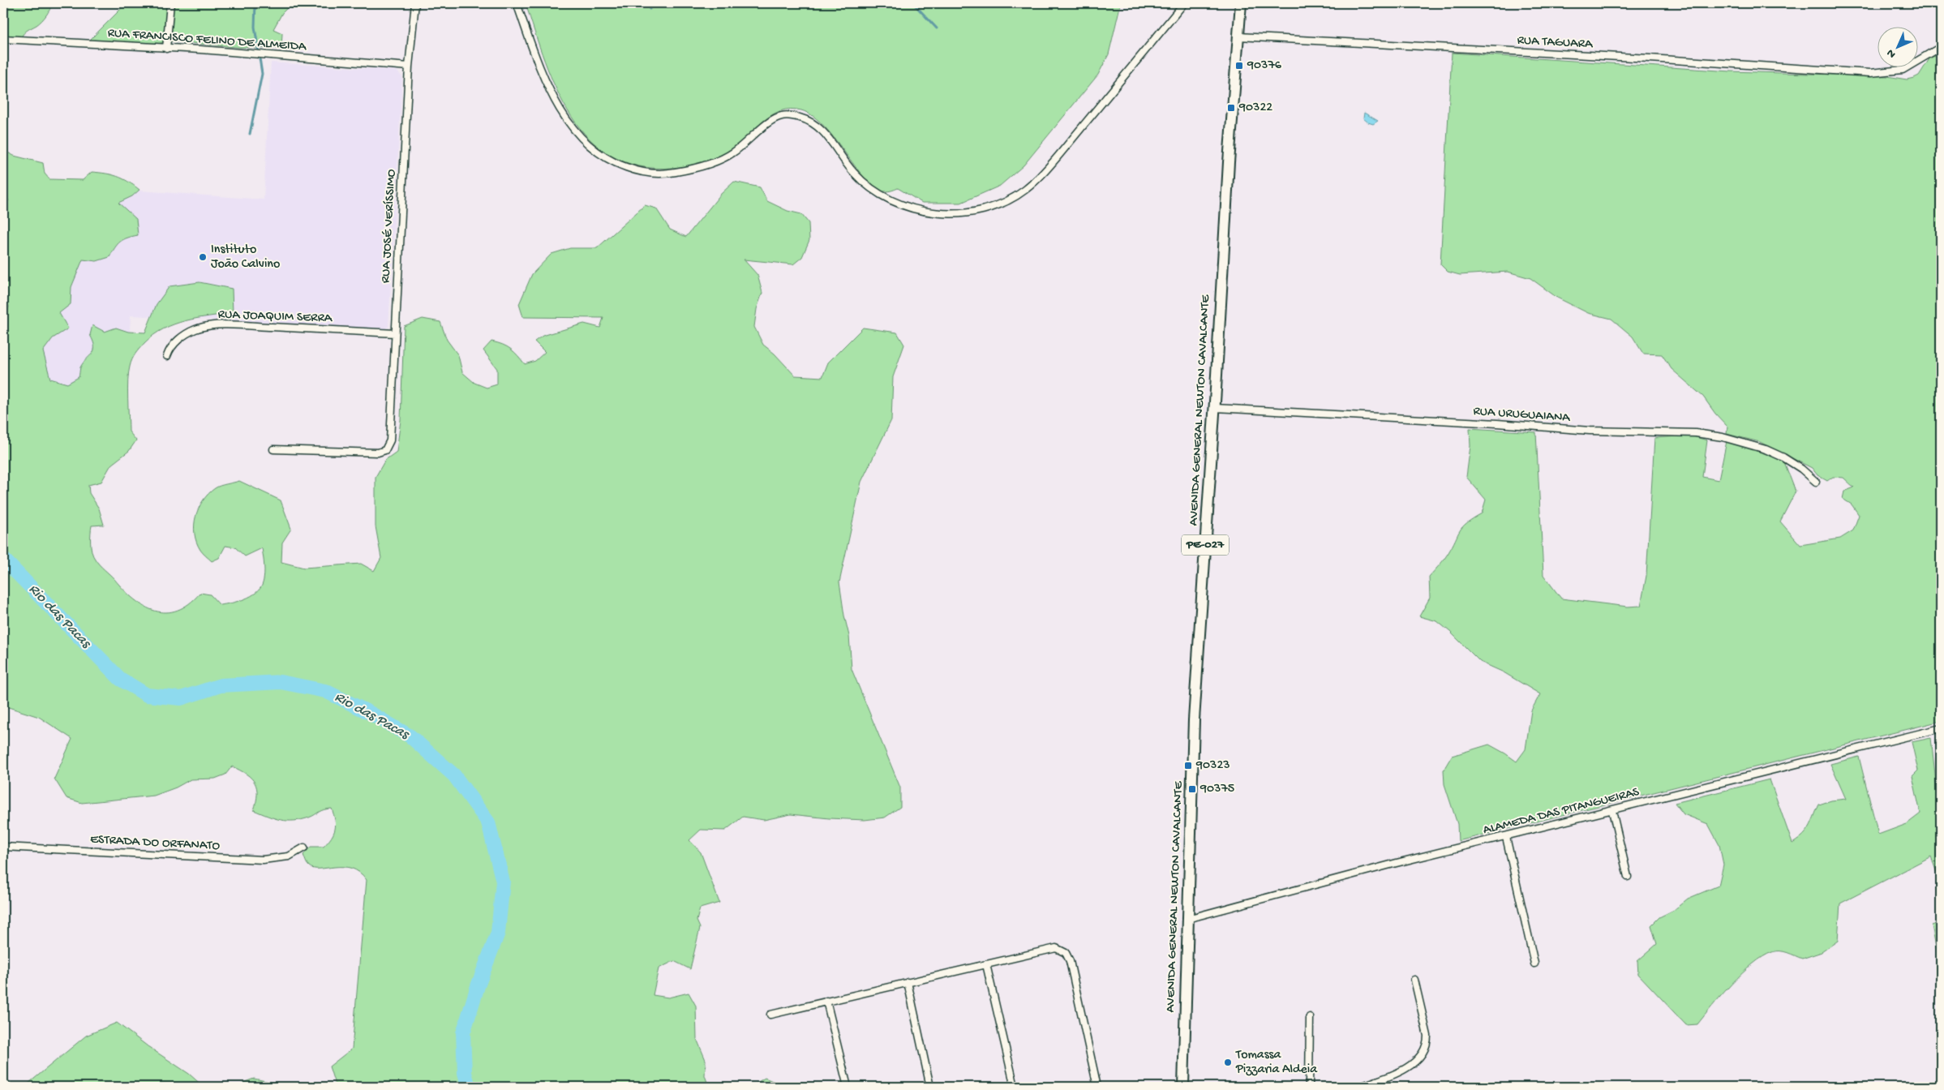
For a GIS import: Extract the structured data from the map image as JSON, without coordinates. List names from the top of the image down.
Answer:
{
  "streets": {
    "main road": ["AVENIDA GENERAL NEWTON CAVALCANTE", "PE-027"],
    "street": [
      "RUA FRANCISCO FELINO DE ALMEIDA",
      "RUA TAGUARA",
      "RUA JOSÉ VERÍSSIMO",
      "RUA JOAQUIM SERRA",
      "RUA URUGUAIANA",
      "ALAMEDA DAS PITANGUEIRAS",
      "ESTRADA DO ORFANATO"
    ]
  },
  "crossings": [
    ["RUA FRANCISCO FELINO DE ALMEIDA", "RUA JOSÉ VERÍSSIMO"],
    ["RUA TAGUARA", "AVENIDA GENERAL NEWTON CAVALCANTE"],
    ["RUA JOSÉ VERÍSSIMO", "RUA JOAQUIM SERRA"],
    ["AVENIDA GENERAL NEWTON CAVALCANTE", "RUA URUGUAIANA"],
    ["AVENIDA GENERAL NEWTON CAVALCANTE", "ALAMEDA DAS PITANGUEIRAS"]
  ],
  "water": ["Rio das Pacas"],
  "places": {
    "transit": [
      "90376",
      "90322",
      "90323",
      "90375"
    ],
    "other": ["Instituto João Calvino", "Tomassa Pizzaria Aldeia"]
  },
  "north": "bottom left"
}
